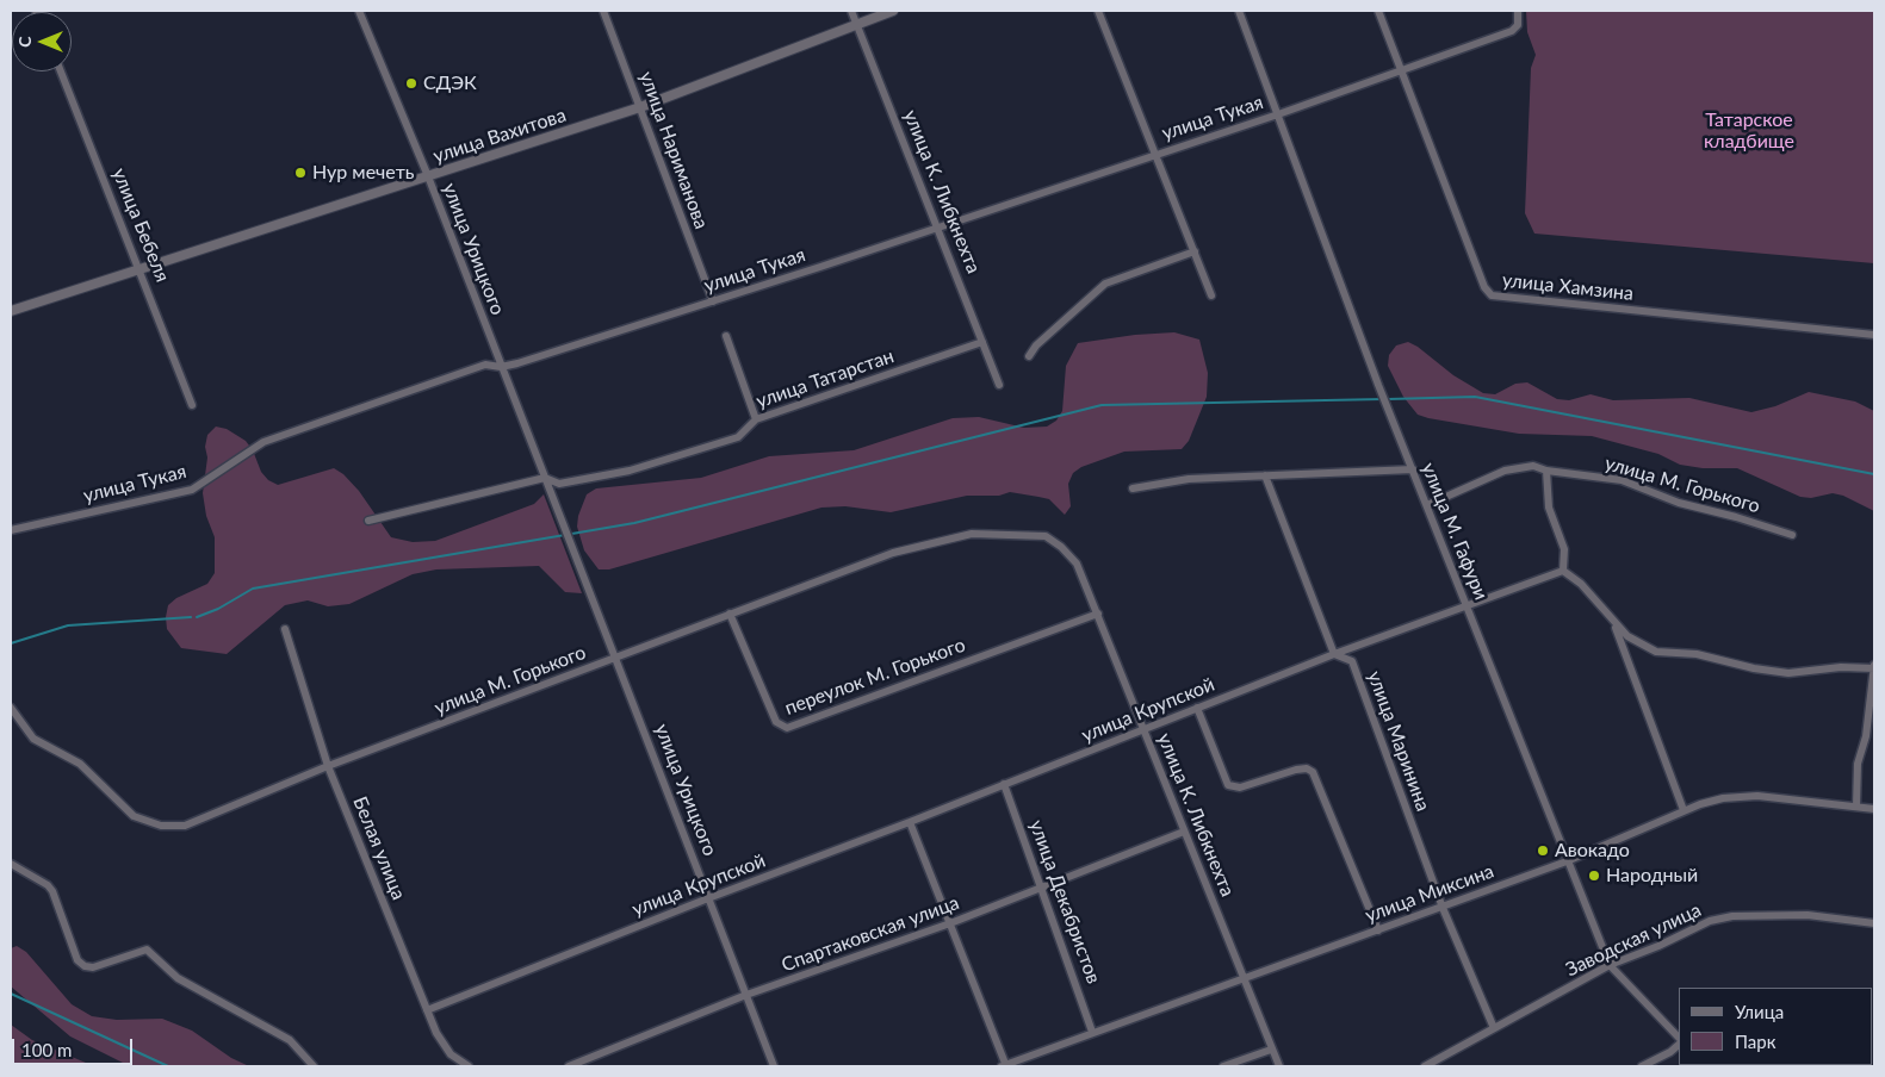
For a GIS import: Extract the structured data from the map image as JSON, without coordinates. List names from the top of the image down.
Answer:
{
  "streets": {
    "street": [
      "улица Тукая",
      "улица Вахитова",
      "улица Нариманова",
      "улица К. Либкнехта",
      "улица Бебеля",
      "улица Урицкого",
      "улица Хамзина",
      "улица Татарстан",
      "улица М. Горького",
      "улица М. Гафури",
      "переулок М. Горького",
      "улица Крупской",
      "улица Маринина",
      "Белая улица",
      "улица Миксина",
      "улица Декабристов",
      "Спартаковская улица",
      "Заводская улица"
    ]
  },
  "crossings": [
    ["улица Тукая", "улица Нариманова"],
    ["улица Тукая", "улица К. Либкнехта"],
    ["улица Тукая", "улица Урицкого"],
    ["улица Тукая", "улица Хамзина"],
    ["улица Тукая", "улица М. Гафури"],
    ["улица Вахитова", "улица Нариманова"],
    ["улица Вахитова", "улица К. Либкнехта"],
    ["улица Вахитова", "улица Бебеля"],
    ["улица Вахитова", "улица Урицкого"],
    ["улица К. Либкнехта", "улица Татарстан"],
    ["улица К. Либкнехта", "улица М. Горького"],
    ["улица К. Либкнехта", "переулок М. Горького"],
    ["улица К. Либкнехта", "улица Крупской"],
    ["улица К. Либкнехта", "улица Миксина"],
    ["улица К. Либкнехта", "Спартаковская улица"],
    ["улица Урицкого", "улица Татарстан"],
    ["улица Урицкого", "улица М. Горького"],
    ["улица Урицкого", "улица Крупской"],
    ["улица Урицкого", "Спартаковская улица"],
    ["улица М. Горького", "улица М. Гафури"],
    ["улица М. Горького", "переулок М. Горького"],
    ["улица М. Горького", "Белая улица"],
    ["улица М. Гафури", "улица Крупской"],
    ["улица М. Гафури", "улица Миксина"],
    ["улица М. Гафури", "Заводская улица"],
    ["улица Крупской", "улица Маринина"],
    ["улица Крупской", "Белая улица"],
    ["улица Крупской", "улица Декабристов"],
    ["улица Маринина", "улица Миксина"],
    ["улица Маринина", "Заводская улица"],
    ["улица Миксина", "улица Декабристов"],
    ["улица Декабристов", "Спартаковская улица"]
  ],
  "parks": ["Татарское кладбище"],
  "places": [
    "СДЭК",
    "Нур мечеть",
    "Авокадо",
    "Народный"
  ],
  "legend": ["Улица", "Парк"],
  "scale_bar": "100 m",
  "north": "left"
}
